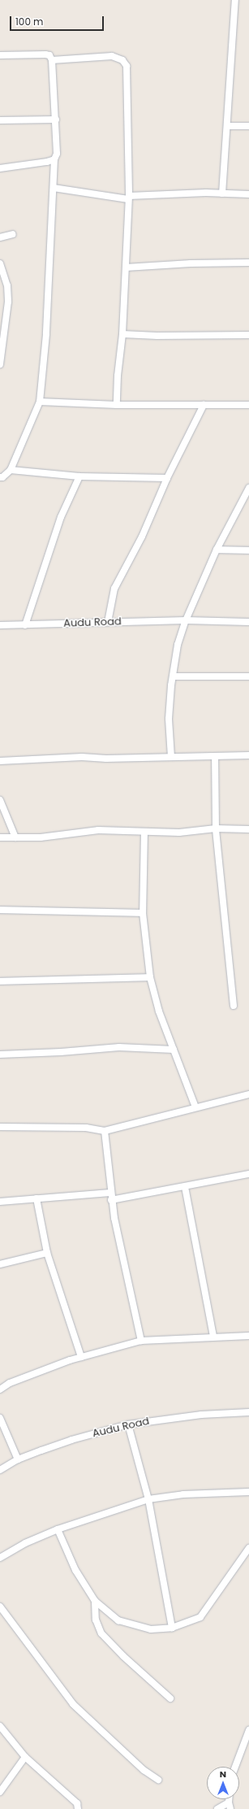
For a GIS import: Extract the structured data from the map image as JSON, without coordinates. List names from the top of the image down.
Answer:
{
  "streets": {
    "street": ["Audu Road"]
  },
  "scale_bar": "100 m",
  "north": "top"
}
